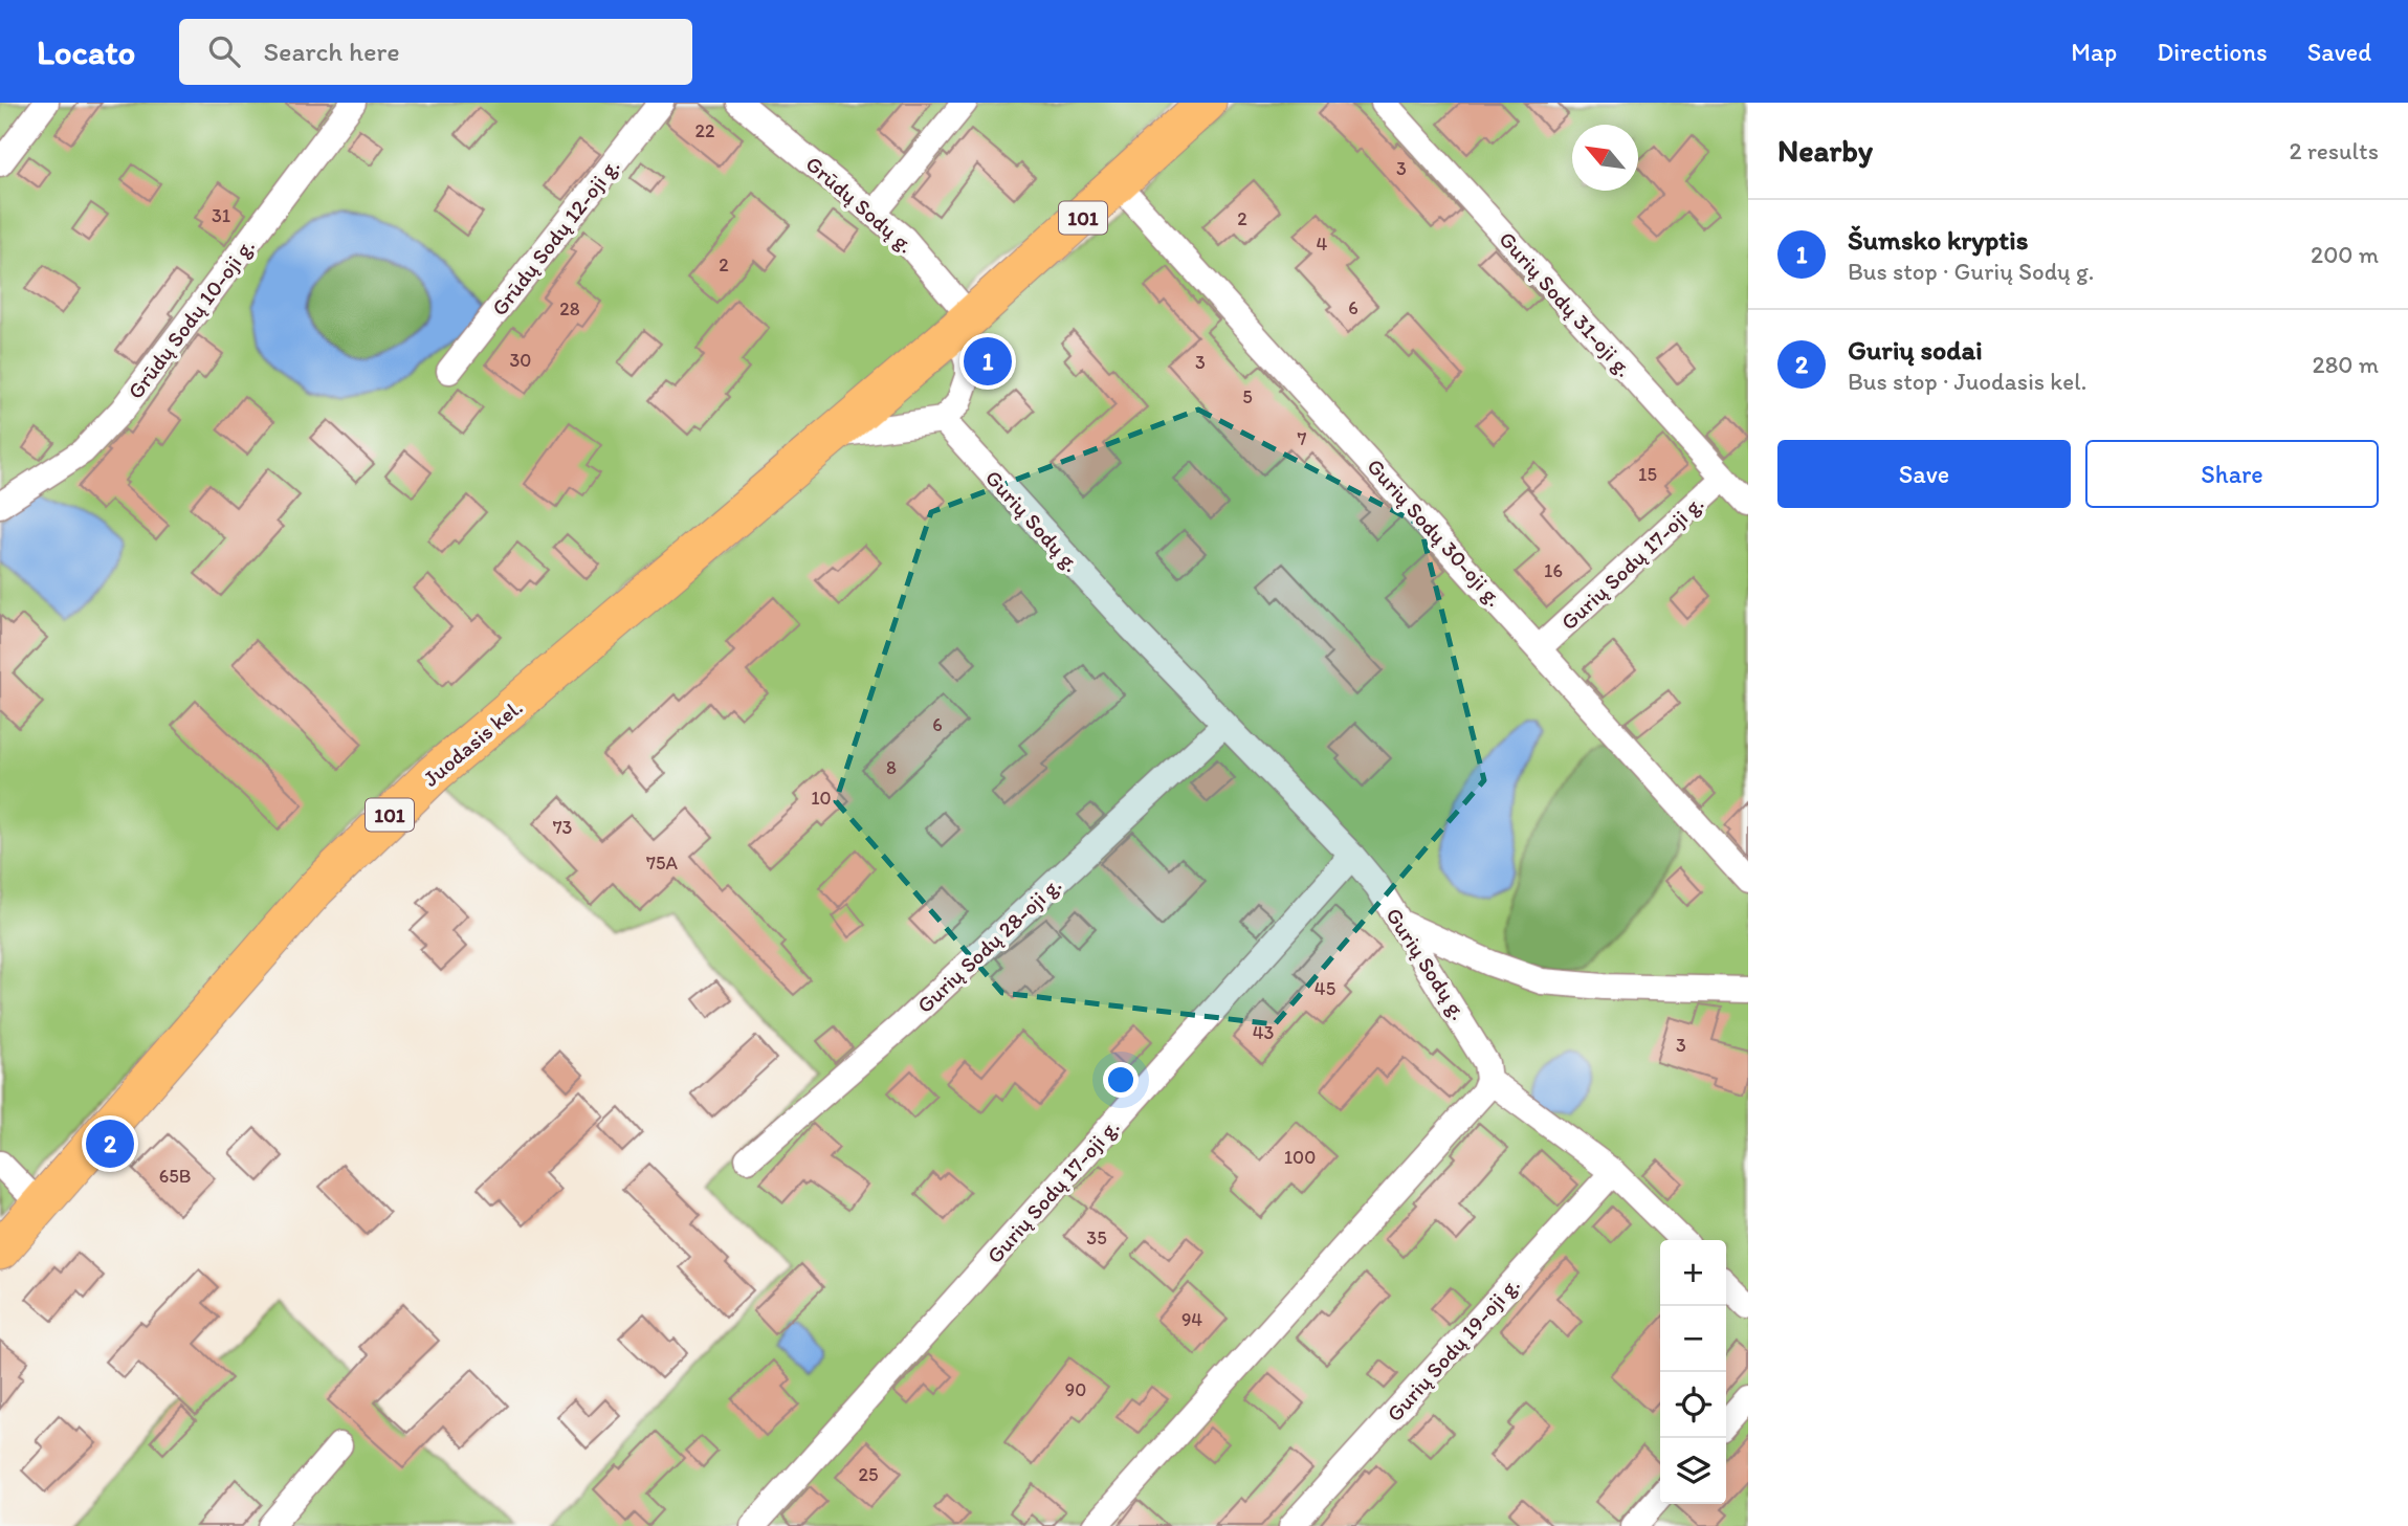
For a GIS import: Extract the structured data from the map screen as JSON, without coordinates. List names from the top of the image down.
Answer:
{
  "streets": {
    "main road": ["101", "Juodasis kel."],
    "street": [
      "Grūdų Sodų g.",
      "Grūdų Sodų 12-oji g.",
      "Gurių Sodų 31-oji g.",
      "Grūdų Sodų 10-oji g.",
      "Gurių Sodų g.",
      "Gurių Sodų 30-oji g.",
      "Gurių Sodų 17-oji g.",
      "Gurių Sodų 28-oji g.",
      "Gurių Sodų 19-oji g."
    ]
  },
  "crossings": [
    ["Grūdų Sodų g.", "101"],
    ["101", "Gurių Sodų 30-oji g."],
    ["101", "Juodasis kel."],
    ["Gurių Sodų 31-oji g.", "Gurių Sodų 17-oji g."],
    ["Gurių Sodų g.", "Gurių Sodų 17-oji g."],
    ["Gurių Sodų g.", "Gurių Sodų 28-oji g."],
    ["Gurių Sodų 30-oji g.", "Gurių Sodų 17-oji g."]
  ],
  "house_numbers": [
    "22",
    "3",
    "31",
    "2",
    "4",
    "2",
    "6",
    "28",
    "30",
    "3",
    "5",
    "7",
    "15",
    "16",
    "6",
    "8",
    "10",
    "73",
    "75A",
    "45",
    "43",
    "3",
    "100",
    "65B",
    "35",
    "94",
    "90",
    "25"
  ],
  "north": "top left",
  "page": {
    "header": "Locato",
    "search": "Search here",
    "nav": ["Map", "Directions", "Saved"],
    "heading": ["Nearby", "2 results"],
    "list": [
      {
        "mark": "1",
        "name": "Šumsko kryptis",
        "note": "Bus stop · Gurių Sodų g.",
        "value": "200 m"
      },
      {
        "mark": "2",
        "name": "Gurių sodai",
        "note": "Bus stop · Juodasis kel.",
        "value": "280 m"
      }
    ],
    "pins": ["1", "2"],
    "buttons": ["Save", "Share"],
    "map_buttons": ["+", "−"]
  }
}
